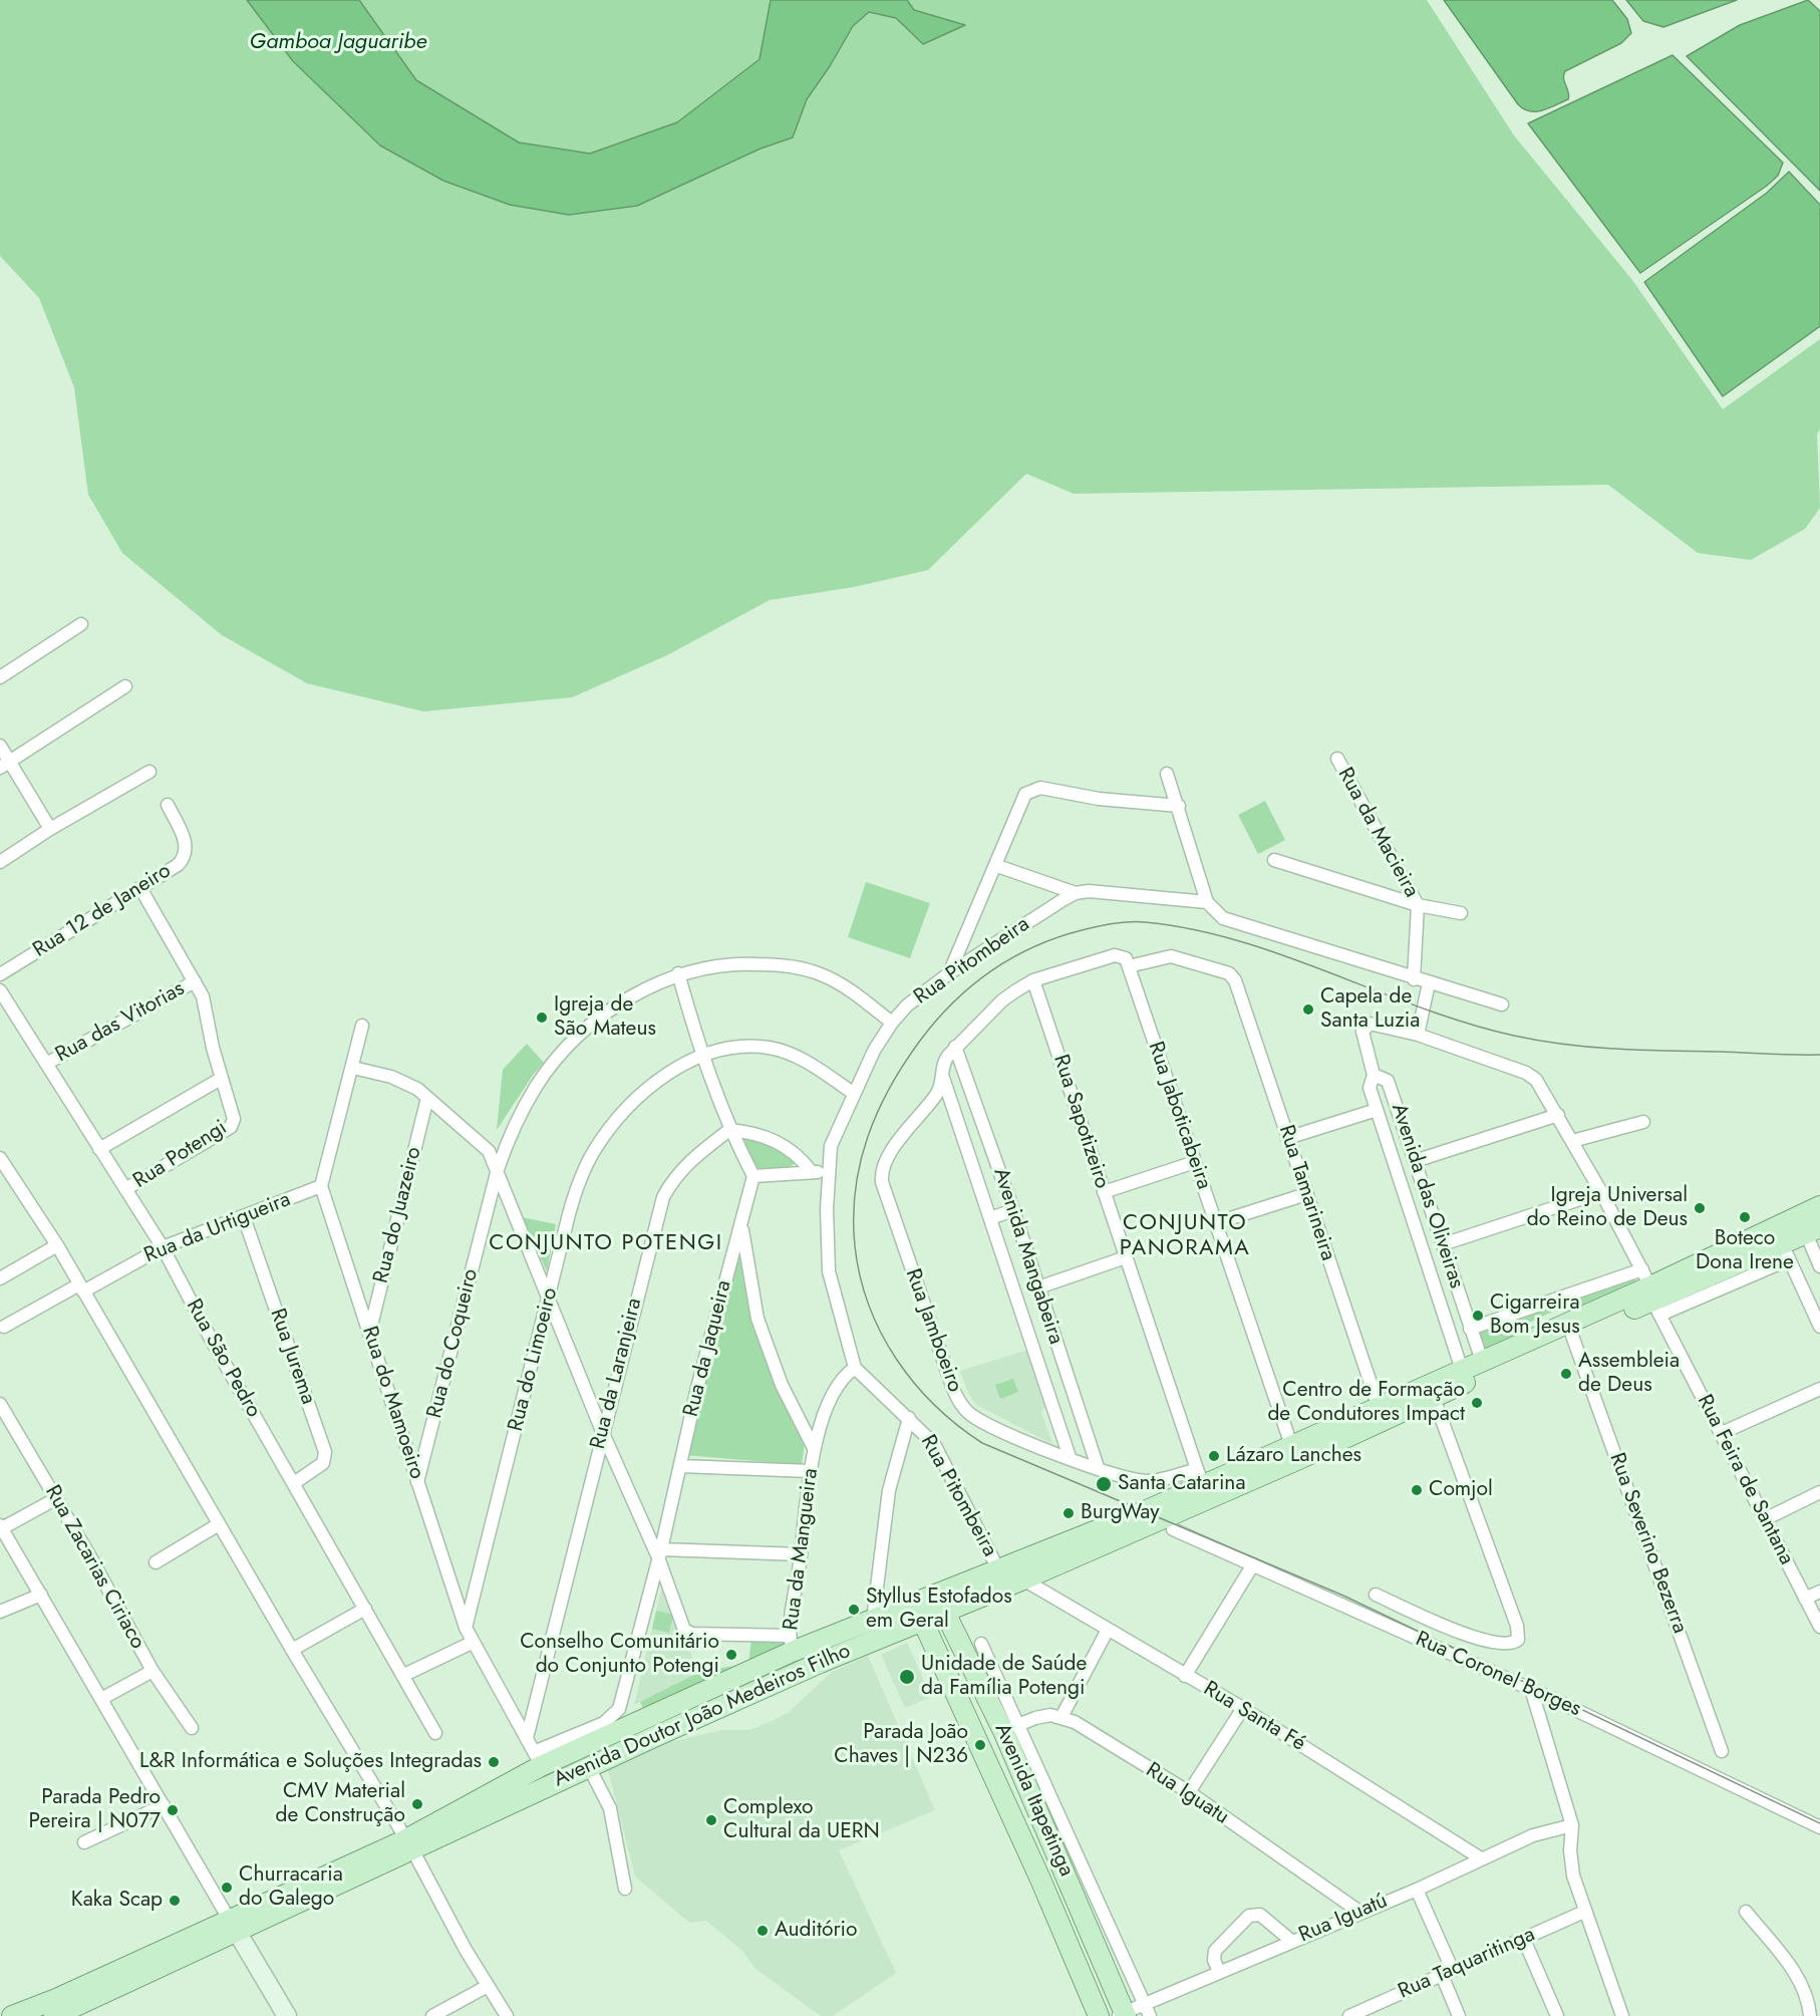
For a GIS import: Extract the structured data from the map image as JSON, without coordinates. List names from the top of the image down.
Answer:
{
  "streets": {
    "main road": ["Avenida Doutor João Medeiros Filho", "Avenida Itapetinga"],
    "street": [
      "Rua da Macieira",
      "Rua 12 de Janeiro",
      "Rua Pitombeira",
      "Rua das Vitorias",
      "Rua Jaboticabeira",
      "Rua Sapotizeiro",
      "Rua Potengi",
      "Rua Tamarineira",
      "Avenida das Oliveiras",
      "Rua do Juazeiro",
      "Rua da Urtigueira",
      "Avenida Mangabeira",
      "Rua Jamboeiro",
      "Rua do Coqueiro",
      "Rua da Jaqueira",
      "Rua Jurema",
      "Rua São Pedro",
      "Rua do Limoeiro",
      "Rua da Laranjeira",
      "Rua do Mamoeiro",
      "Rua Feira de Santana",
      "Rua Severino Bezerra",
      "Rua da Mangueira",
      "Rua Zacarias Ciriaco",
      "Rua Coronel Borges",
      "Rua Santa Fé",
      "Rua Iguatu",
      "Rua Iguatú",
      "Rua Taquaritinga"
    ]
  },
  "crossings": [
    ["Rua Pitombeira", "Rua do Coqueiro"],
    ["Rua Pitombeira", "Rua do Limoeiro"],
    ["Rua Pitombeira", "Rua da Mangueira"],
    ["Rua Pitombeira", "Avenida Doutor João Medeiros Filho"],
    ["Rua das Vitorias", "Rua São Pedro"],
    ["Rua Jaboticabeira", "Rua Tamarineira"],
    ["Rua Jaboticabeira", "Avenida Doutor João Medeiros Filho"],
    ["Rua Sapotizeiro", "Rua Jamboeiro"],
    ["Rua Sapotizeiro", "Avenida Doutor João Medeiros Filho"],
    ["Rua Potengi", "Rua São Pedro"],
    ["Rua Tamarineira", "Avenida Doutor João Medeiros Filho"],
    ["Avenida das Oliveiras", "Rua Feira de Santana"],
    ["Avenida das Oliveiras", "Avenida Doutor João Medeiros Filho"],
    ["Rua do Juazeiro", "Rua do Mamoeiro"],
    ["Rua da Urtigueira", "Rua Jurema"],
    ["Rua da Urtigueira", "Rua São Pedro"],
    ["Rua da Urtigueira", "Rua do Mamoeiro"],
    ["Avenida Mangabeira", "Rua Jamboeiro"],
    ["Rua Jamboeiro", "Avenida Doutor João Medeiros Filho"],
    ["Rua do Coqueiro", "Rua do Mamoeiro"],
    ["Rua da Jaqueira", "Rua do Mamoeiro"],
    ["Rua da Jaqueira", "Rua da Mangueira"],
    ["Rua da Jaqueira", "Avenida Doutor João Medeiros Filho"],
    ["Rua Jurema", "Rua São Pedro"],
    ["Rua do Limoeiro", "Rua do Mamoeiro"],
    ["Rua da Laranjeira", "Rua do Mamoeiro"],
    ["Rua do Mamoeiro", "Avenida Doutor João Medeiros Filho"],
    ["Rua Feira de Santana", "Avenida Doutor João Medeiros Filho"],
    ["Rua Severino Bezerra", "Avenida Doutor João Medeiros Filho"],
    ["Rua da Mangueira", "Avenida Doutor João Medeiros Filho"],
    ["Avenida Doutor João Medeiros Filho", "Rua Santa Fé"],
    ["Avenida Doutor João Medeiros Filho", "Rua Iguatu"],
    ["Avenida Doutor João Medeiros Filho", "Avenida Itapetinga"],
    ["Rua Santa Fé", "Rua Iguatu"],
    ["Rua Santa Fé", "Avenida Itapetinga"],
    ["Rua Santa Fé", "Rua Iguatú"],
    ["Rua Iguatu", "Avenida Itapetinga"],
    ["Rua Iguatu", "Rua Iguatú"],
    ["Avenida Itapetinga", "Rua Iguatú"]
  ],
  "districts": ["CONJUNTO PANORAMA", "CONJUNTO POTENGI"],
  "water": ["Gamboa Jaguaribe"],
  "places": [
    "Capela de Santa Luzia",
    "Igreja de São Mateus",
    "Igreja Universal do Reino de Deus",
    "Boteco Dona Irene",
    "Cigarreira Bom Jesus",
    "Assembleia de Deus",
    "Centro de Formação de Condutores Impact",
    "Lázaro Lanches",
    "Santa Catarina",
    "Comjol",
    "BurgWay",
    "Styllus Estofados em Geral",
    "Conselho Comunitário do Conjunto Potengi",
    "Unidade de Saúde da Família Potengi",
    "Parada João Chaves | N236",
    "L&R Informática e Soluções Integradas",
    "CMV Material de Construção",
    "Parada Pedro Pereira | N077",
    "Complexo Cultural da UERN",
    "Churracaria do Galego",
    "Kaka Scap",
    "Auditório"
  ]
}
